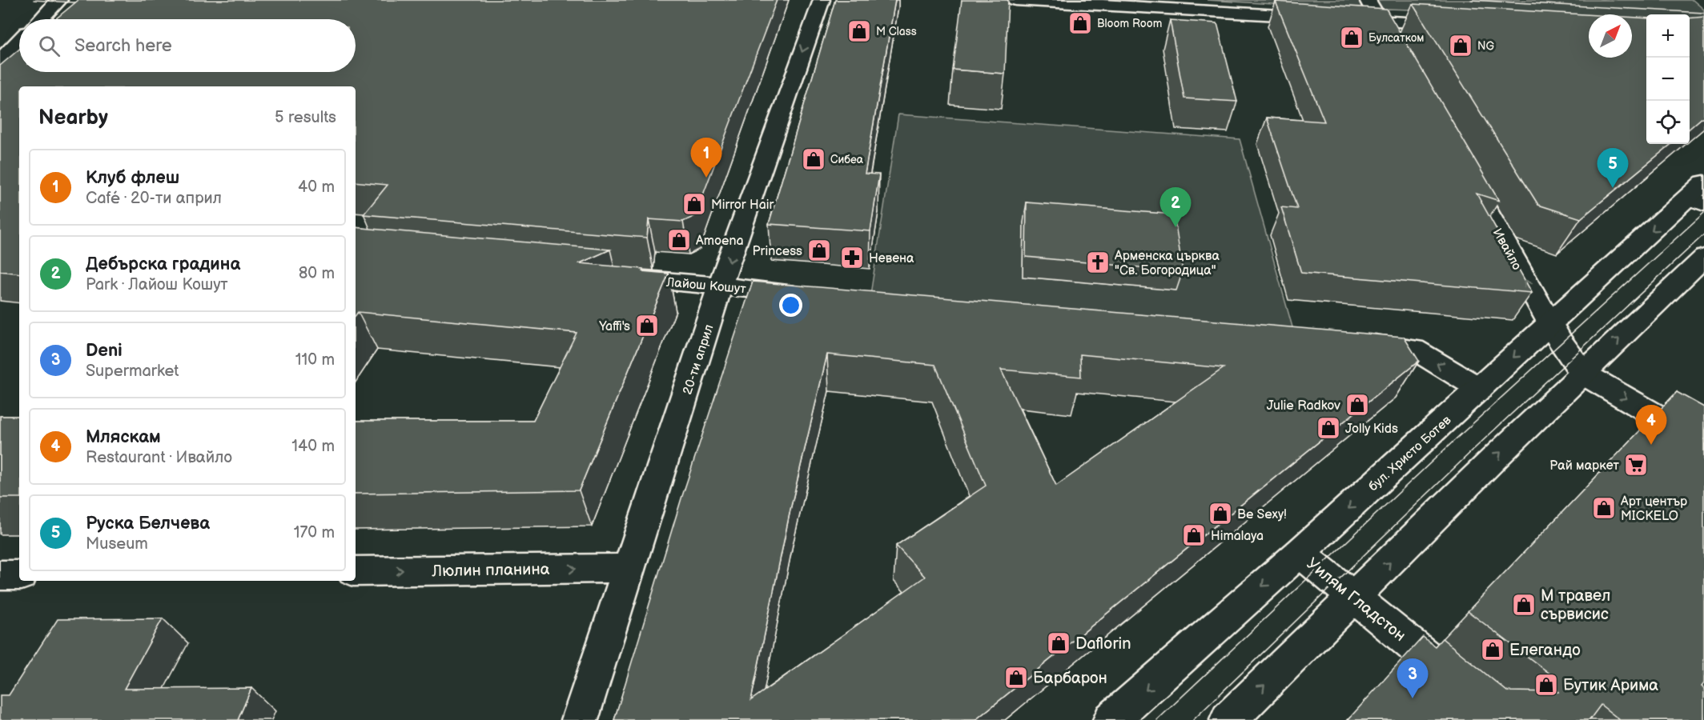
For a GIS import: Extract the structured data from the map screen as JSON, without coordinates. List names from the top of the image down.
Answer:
{
  "streets": {
    "street": [
      "Ивайло",
      "Лайош Кошут",
      "20-ти април",
      "бул. Христо Ботев",
      "Люлин планина",
      "Уилям Гладстон"
    ]
  },
  "crossings": [
    ["Ивайло", "бул. Христо Ботев"],
    ["Лайош Кошут", "20-ти април"],
    ["20-ти април", "Люлин планина"],
    ["бул. Христо Ботев", "Уилям Гладстон"]
  ],
  "one_way": ["20-ти април", "Люлин планина"],
  "places": {
    "shop": [
      "Bloom Room",
      "M Class",
      "Булсатком",
      "NG",
      "Сибеа",
      "Mirror Hair",
      "Amoena",
      "Princess",
      "Yaffi's",
      "Julie Radkov",
      "Jolly Kids",
      "Арт център MICKELO",
      "Be Sexy!",
      "Himalaya",
      "М травел сървисис",
      "Daflorin",
      "Елегандо",
      "Барбарон",
      "Бутик Арима"
    ],
    "pharmacy": ["Невена"],
    "church": ["Арменска църква \"Св. Богородица\""],
    "supermarket": ["Рай маркет"]
  },
  "north": "top right",
  "page": {
    "map_buttons": ["+", "−"],
    "search": "Search here",
    "heading": ["Nearby", "5 results"],
    "pins": [
      "1",
      "5",
      "2",
      "4",
      "3"
    ],
    "list": [
      {
        "mark": "1",
        "name": "Клуб флеш",
        "note": "Café · 20-ти април",
        "value": "40 m"
      },
      {
        "mark": "2",
        "name": "Дебърска градина",
        "note": "Park · Лайош Кошут",
        "value": "80 m"
      },
      {
        "mark": "3",
        "name": "Deni",
        "note": "Supermarket",
        "value": "110 m"
      },
      {
        "mark": "4",
        "name": "Мляскам",
        "note": "Restaurant · Ивайло",
        "value": "140 m"
      },
      {
        "mark": "5",
        "name": "Руска Белчева",
        "note": "Museum",
        "value": "170 m"
      }
    ]
  }
}
